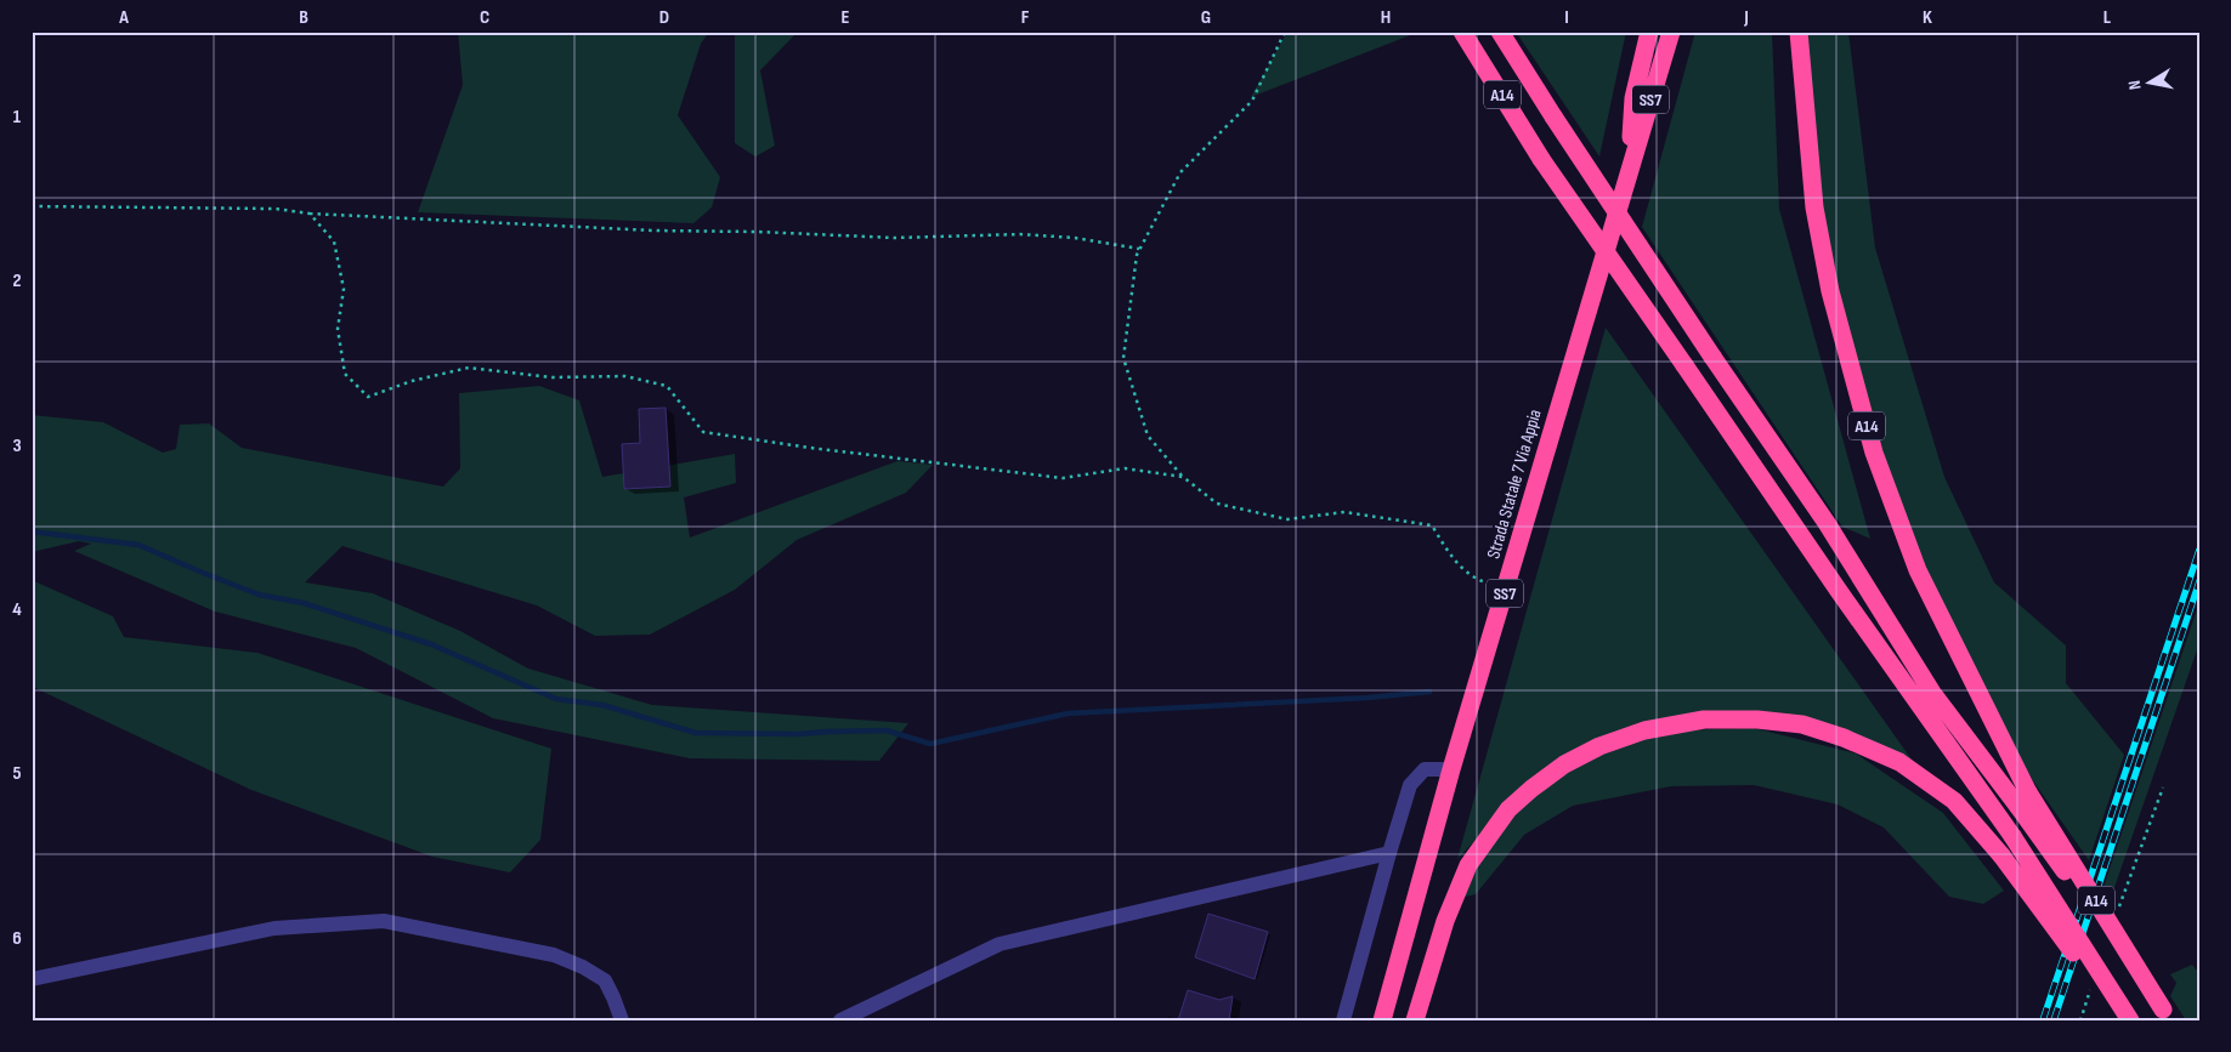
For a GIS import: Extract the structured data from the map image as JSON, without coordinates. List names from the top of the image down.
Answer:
{
  "streets": {
    "highway": ["A14", "SS7", "Strada Statale 7 Via Appia"]
  },
  "north": "left",
  "grid": {
    "columns": [
      "A",
      "B",
      "C",
      "D",
      "E",
      "F",
      "G",
      "H",
      "I",
      "J",
      "K",
      "L"
    ],
    "rows": [
      "1",
      "2",
      "3",
      "4",
      "5",
      "6"
    ]
  }
}
